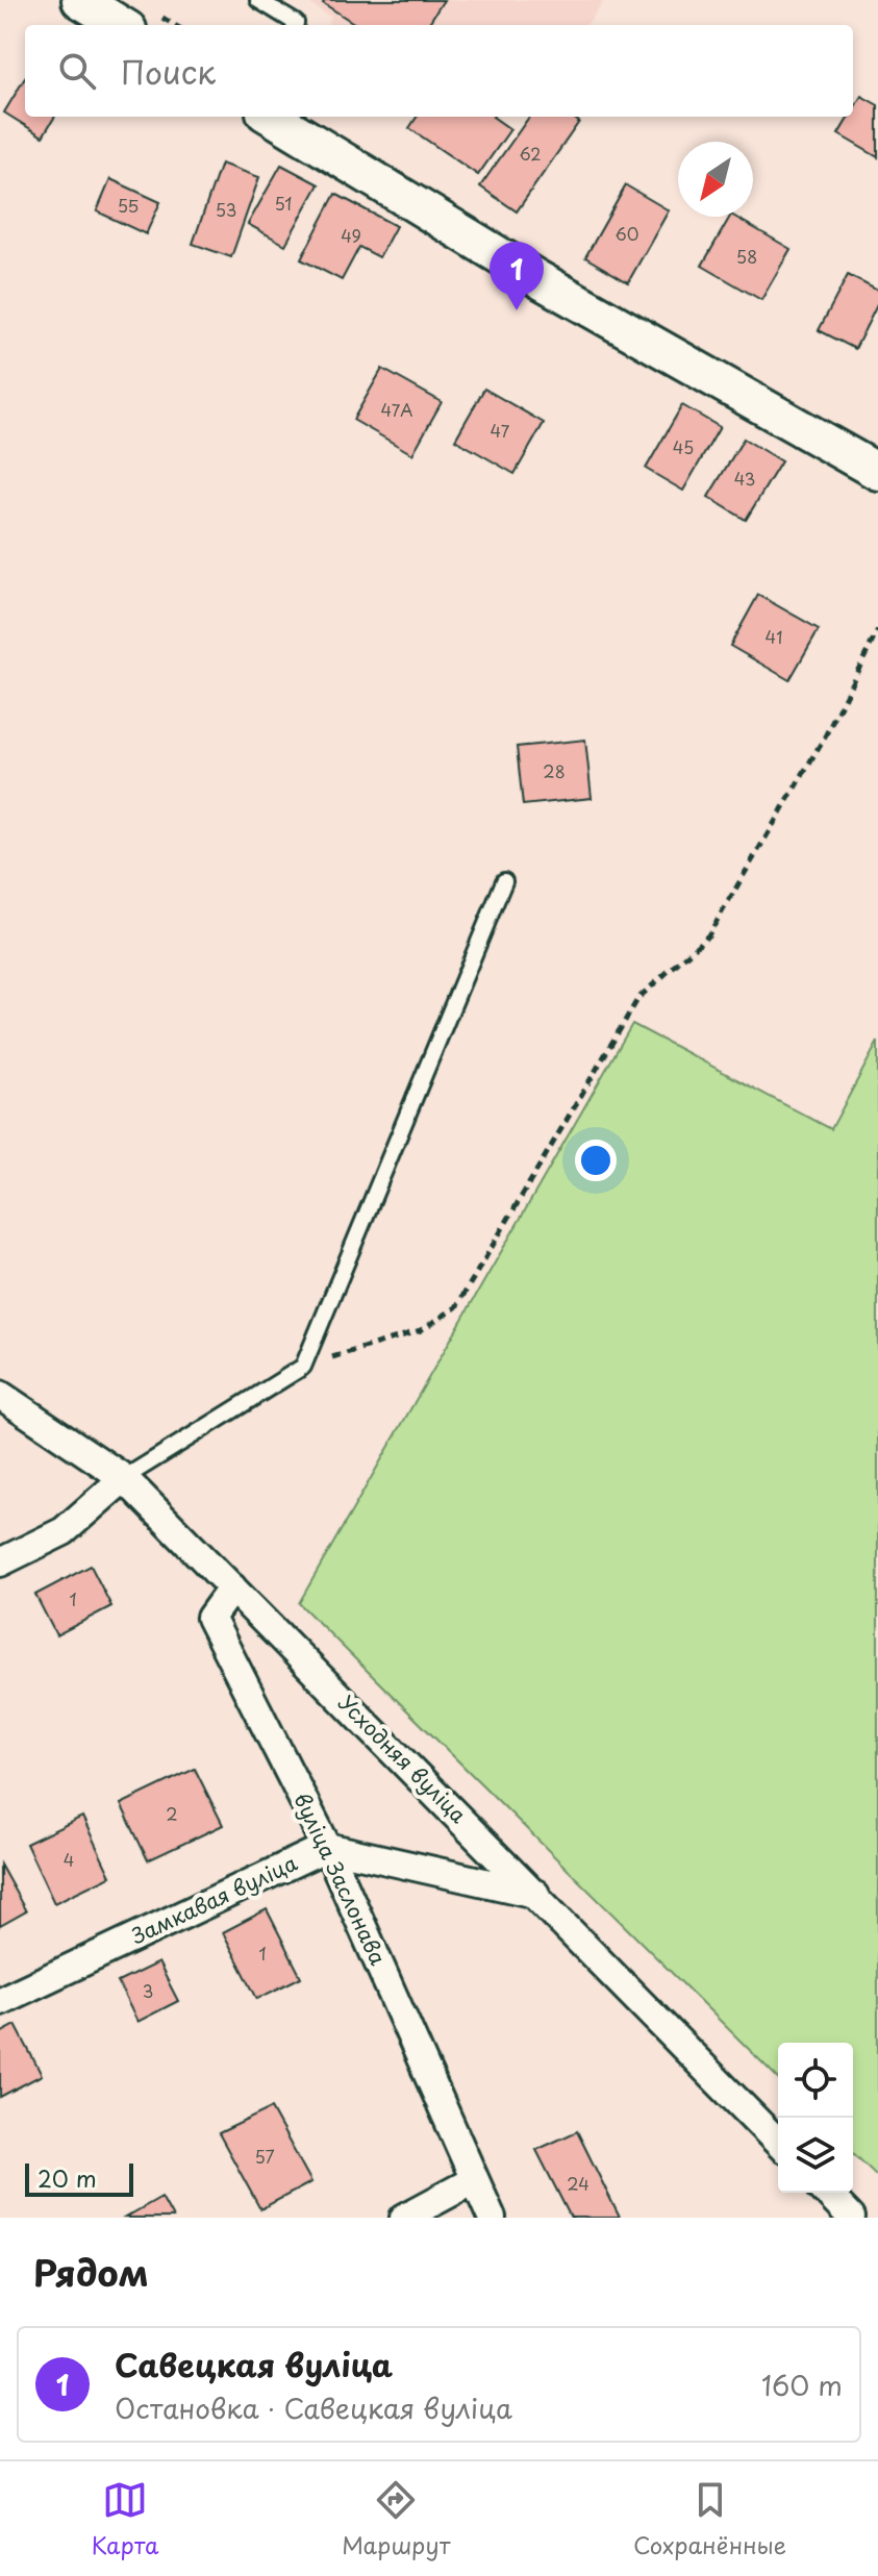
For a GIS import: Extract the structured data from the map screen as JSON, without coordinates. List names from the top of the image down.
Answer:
{
  "streets": {
    "street": ["Усходняя вуліца", "вуліца Заслонава", "Замкавая вуліца"]
  },
  "crossings": [
    ["Усходняя вуліца", "вуліца Заслонава"],
    ["вуліца Заслонава", "Замкавая вуліца"]
  ],
  "house_numbers": [
    "62",
    "51",
    "55",
    "53",
    "60",
    "49",
    "58",
    "47А",
    "47",
    "45",
    "43",
    "41",
    "28",
    "1",
    "2",
    "4",
    "1",
    "3",
    "57",
    "24"
  ],
  "scale_bar": "20 m",
  "north": "bottom left",
  "page": {
    "search": "Поиск",
    "pins": "1",
    "scale": "20 m",
    "heading": "Рядом",
    "list": [
      {
        "mark": "1",
        "name": "Савецкая вуліца",
        "note": "Остановка · Савецкая вуліца",
        "value": "160 m"
      }
    ],
    "nav": ["Карта", "Маршрут", "Сохранённые"]
  }
}
